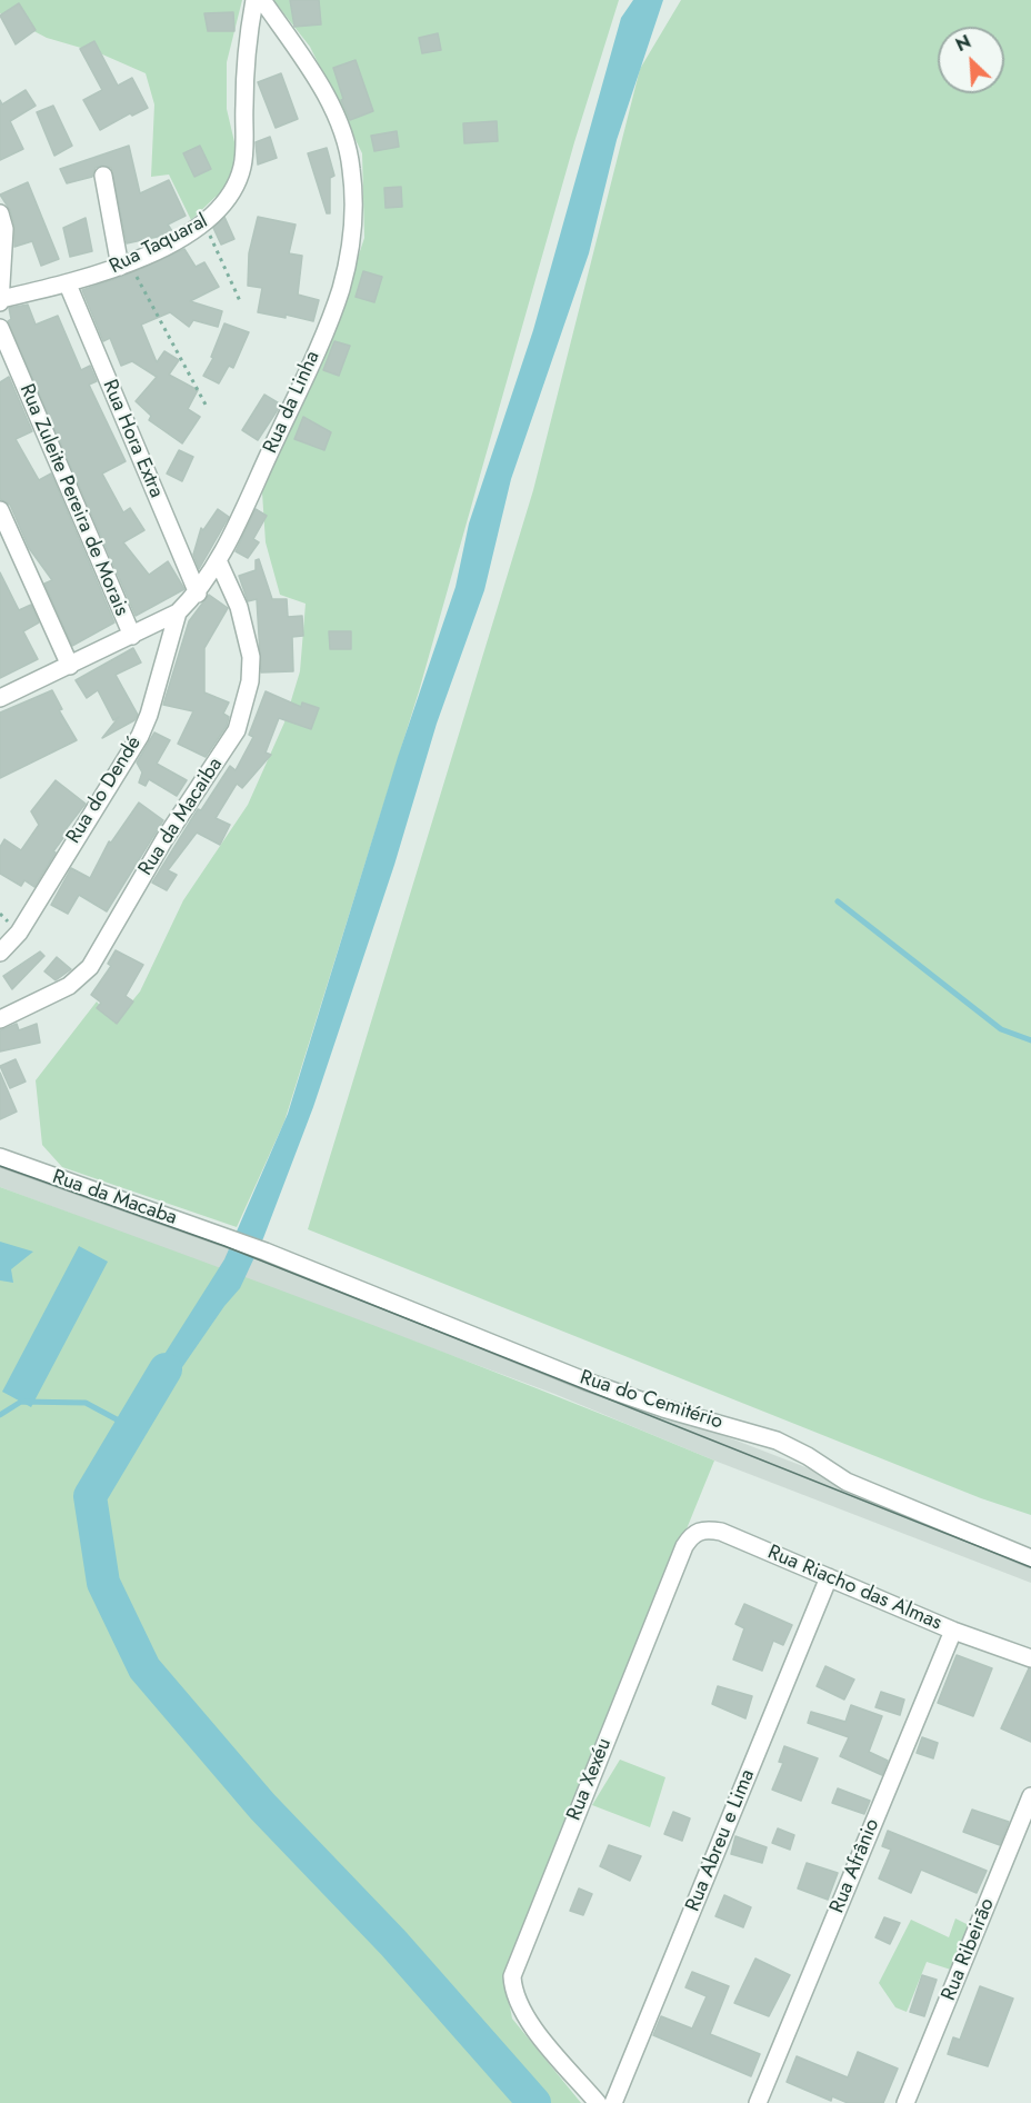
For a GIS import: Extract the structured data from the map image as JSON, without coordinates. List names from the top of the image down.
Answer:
{
  "streets": {
    "street": [
      "Rua Taquaral",
      "Rua da Linha",
      "Rua Hora Extra",
      "Rua Zuleite Pereira de Morais",
      "Rua do Dendé",
      "Rua da Macaiba",
      "Rua da Macaba",
      "Rua do Cemitério",
      "Rua Riacho das Almas",
      "Rua Xexéu",
      "Rua Abreu e Lima",
      "Rua Afrânio",
      "Rua Ribeirão"
    ]
  },
  "crossings": [
    ["Rua Taquaral", "Rua Hora Extra"],
    ["Rua da Linha", "Rua Hora Extra"],
    ["Rua da Linha", "Rua Zuleite Pereira de Morais"],
    ["Rua da Linha", "Rua do Dendé"],
    ["Rua da Linha", "Rua da Macaiba"],
    ["Rua da Macaba", "Rua do Cemitério"],
    ["Rua Riacho das Almas", "Rua Xexéu"],
    ["Rua Riacho das Almas", "Rua Abreu e Lima"],
    ["Rua Riacho das Almas", "Rua Afrânio"]
  ],
  "north": "top left"
}
